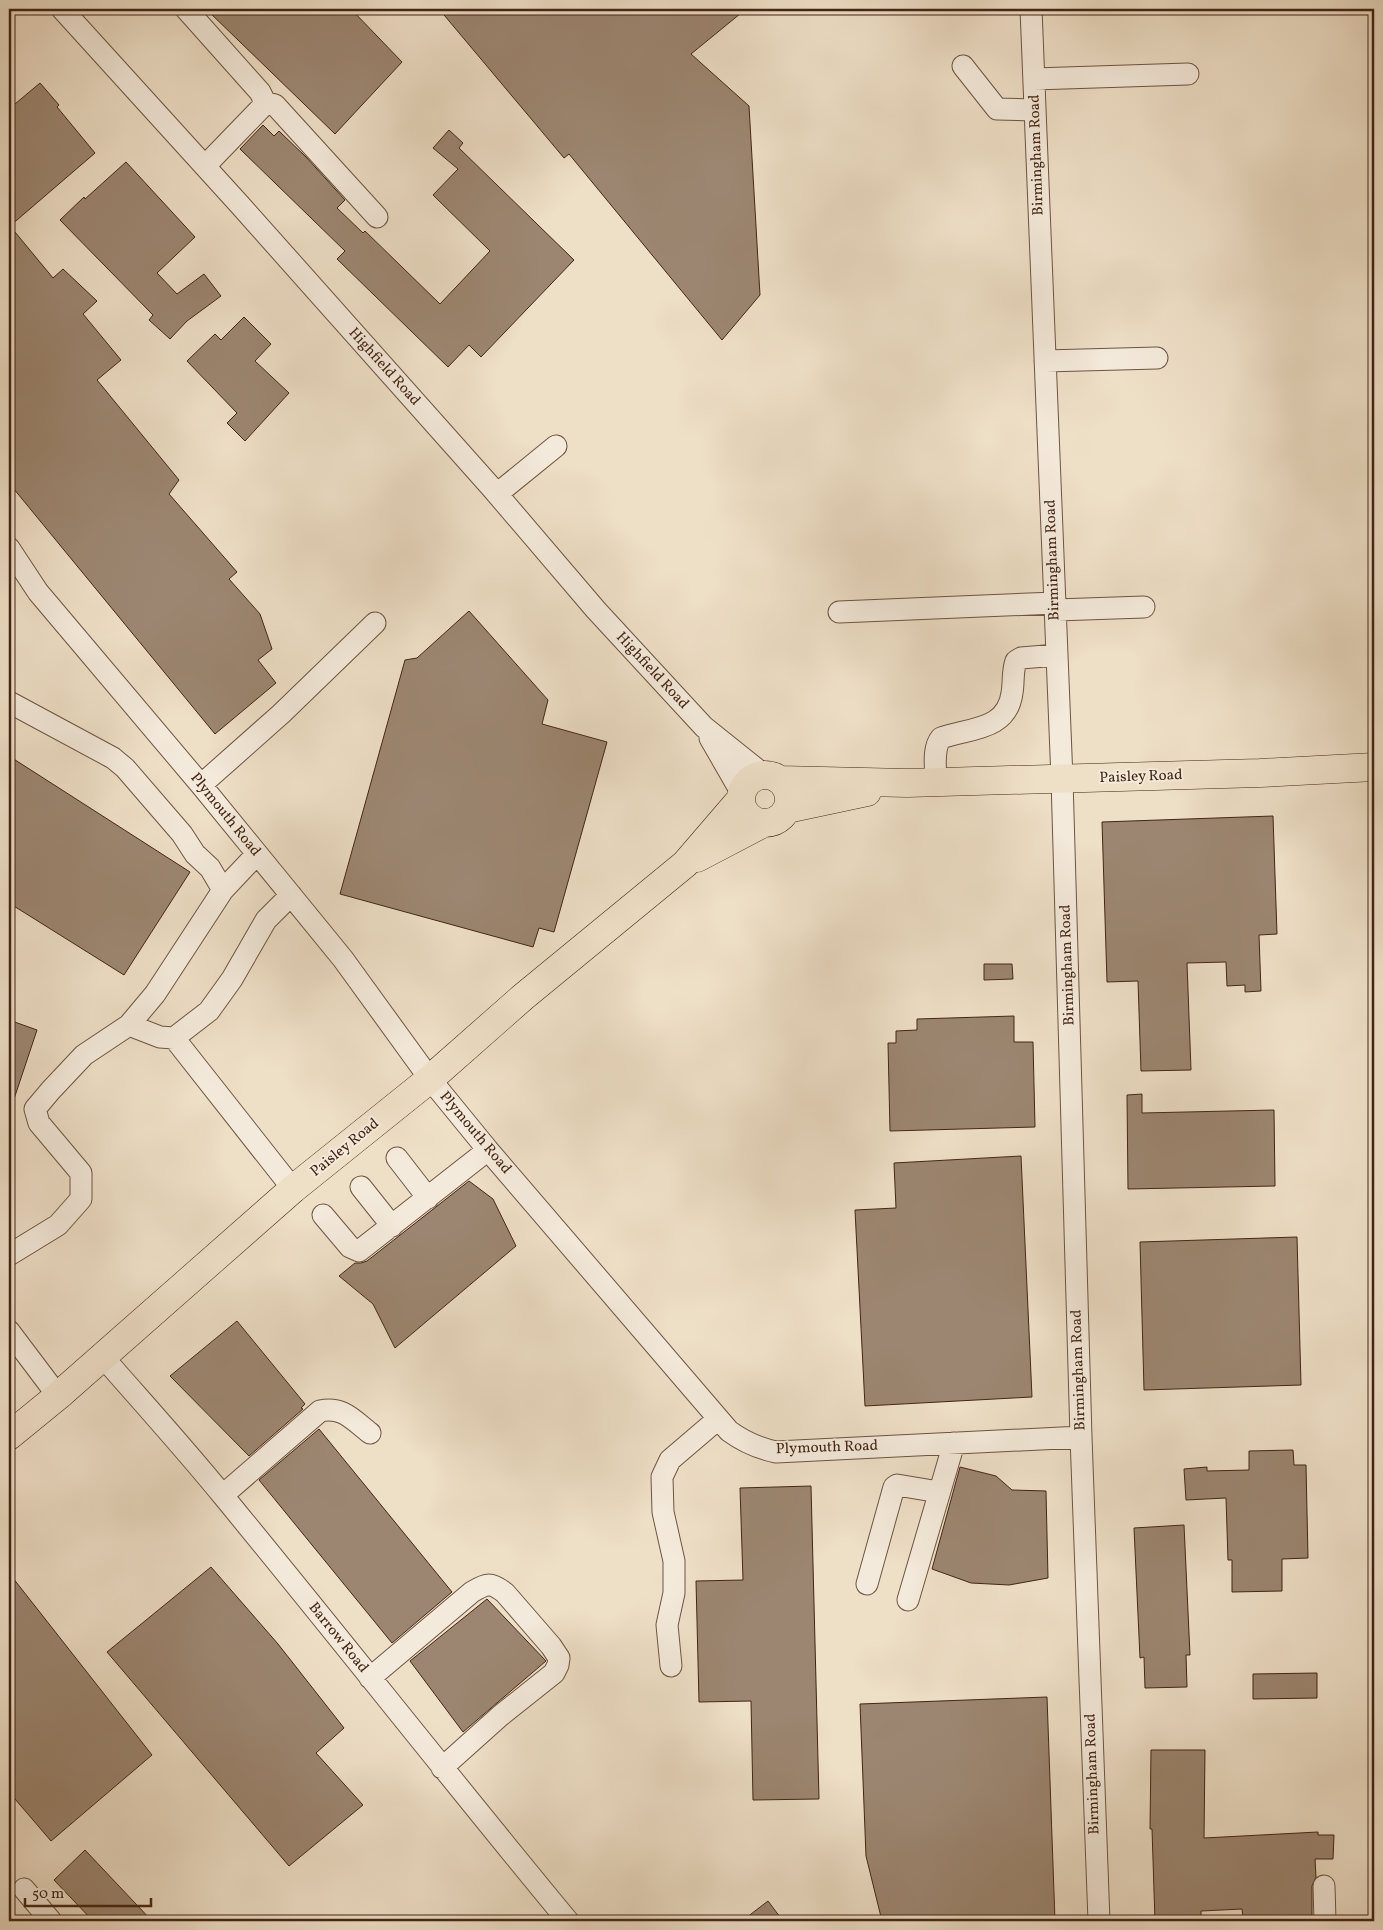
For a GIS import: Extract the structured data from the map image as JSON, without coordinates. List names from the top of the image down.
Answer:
{
  "streets": {
    "main road": ["Paisley Road"],
    "street": [
      "Birmingham Road",
      "Highfield Road",
      "Plymouth Road",
      "Barrow Road"
    ]
  },
  "crossings": [
    ["Birmingham Road", "Paisley Road"],
    ["Birmingham Road", "Plymouth Road"],
    ["Highfield Road", "Paisley Road"],
    ["Paisley Road", "Plymouth Road"],
    ["Paisley Road", "Barrow Road"]
  ],
  "scale_bar": "50 m"
}
